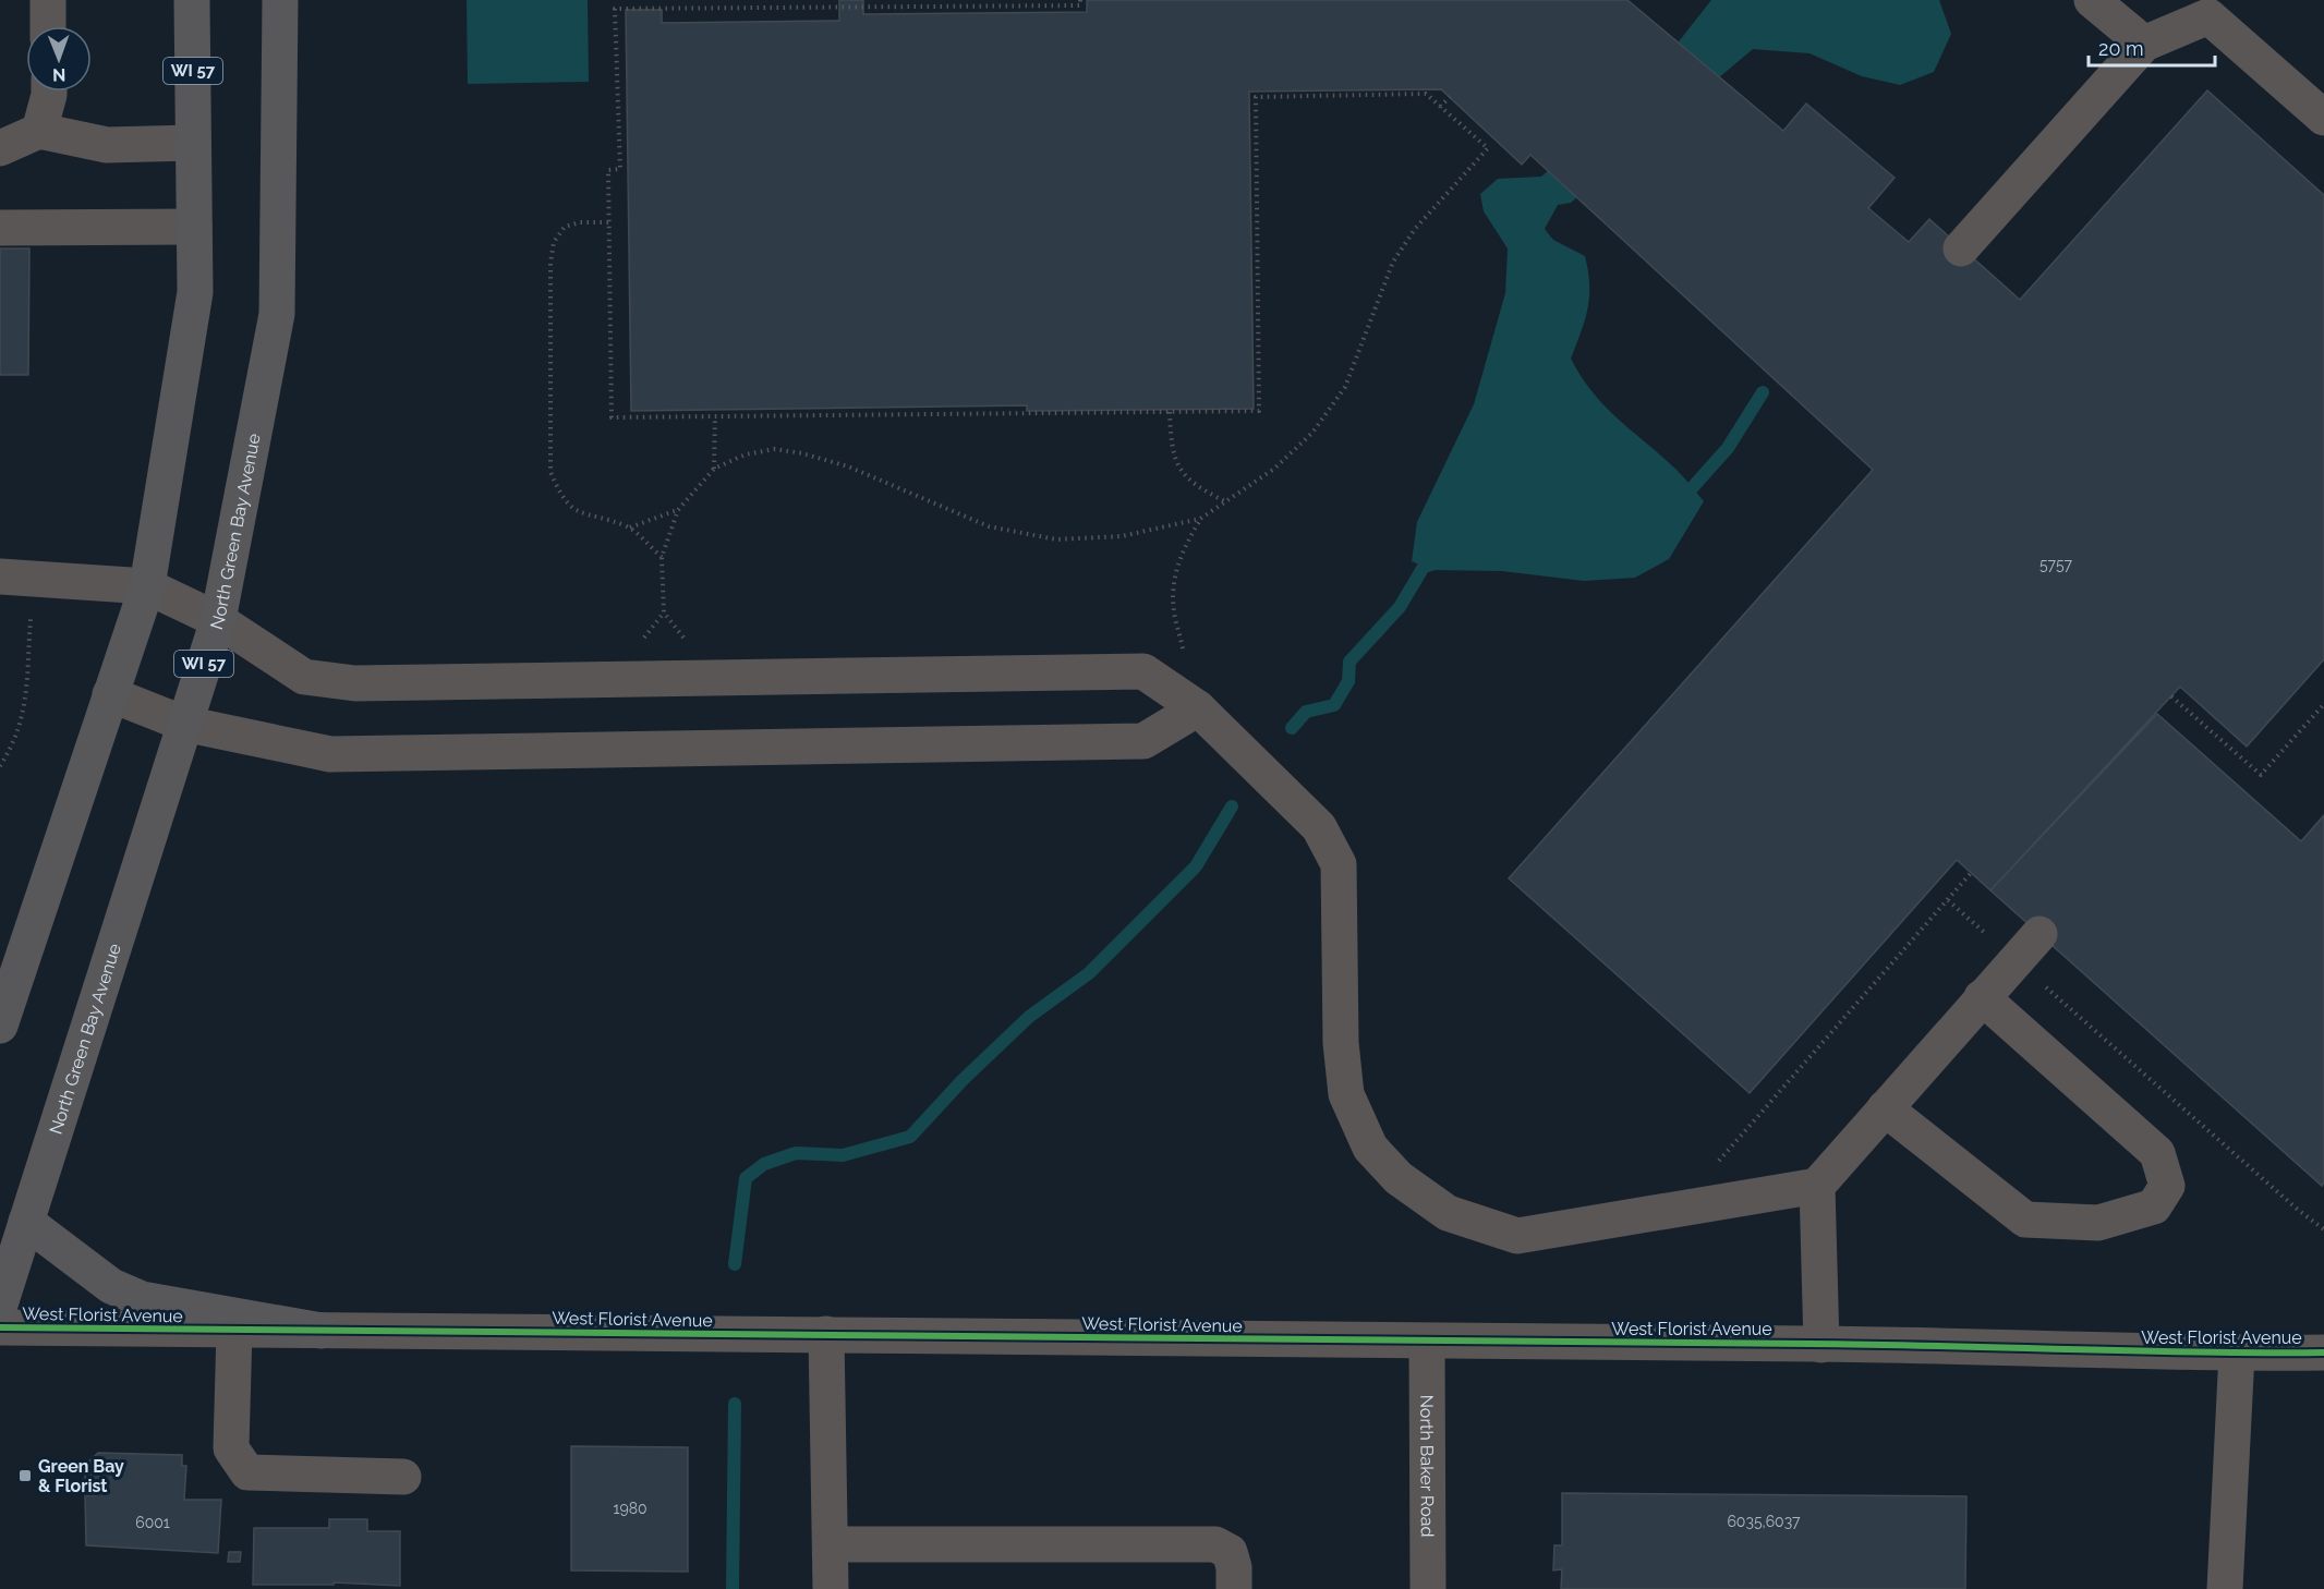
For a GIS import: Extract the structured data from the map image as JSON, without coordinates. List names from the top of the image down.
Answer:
{
  "streets": {
    "main road": ["WI 57", "North Green Bay Avenue"],
    "street": ["West Florist Avenue", "North Baker Road"]
  },
  "crossings": [
    ["West Florist Avenue", "North Baker Road"]
  ],
  "places": {
    "transit": ["Green Bay & Florist"]
  },
  "house_numbers": [
    "5757",
    "1980",
    "6035,6037",
    "6001"
  ],
  "scale_bar": "20 m",
  "north": "bottom"
}
